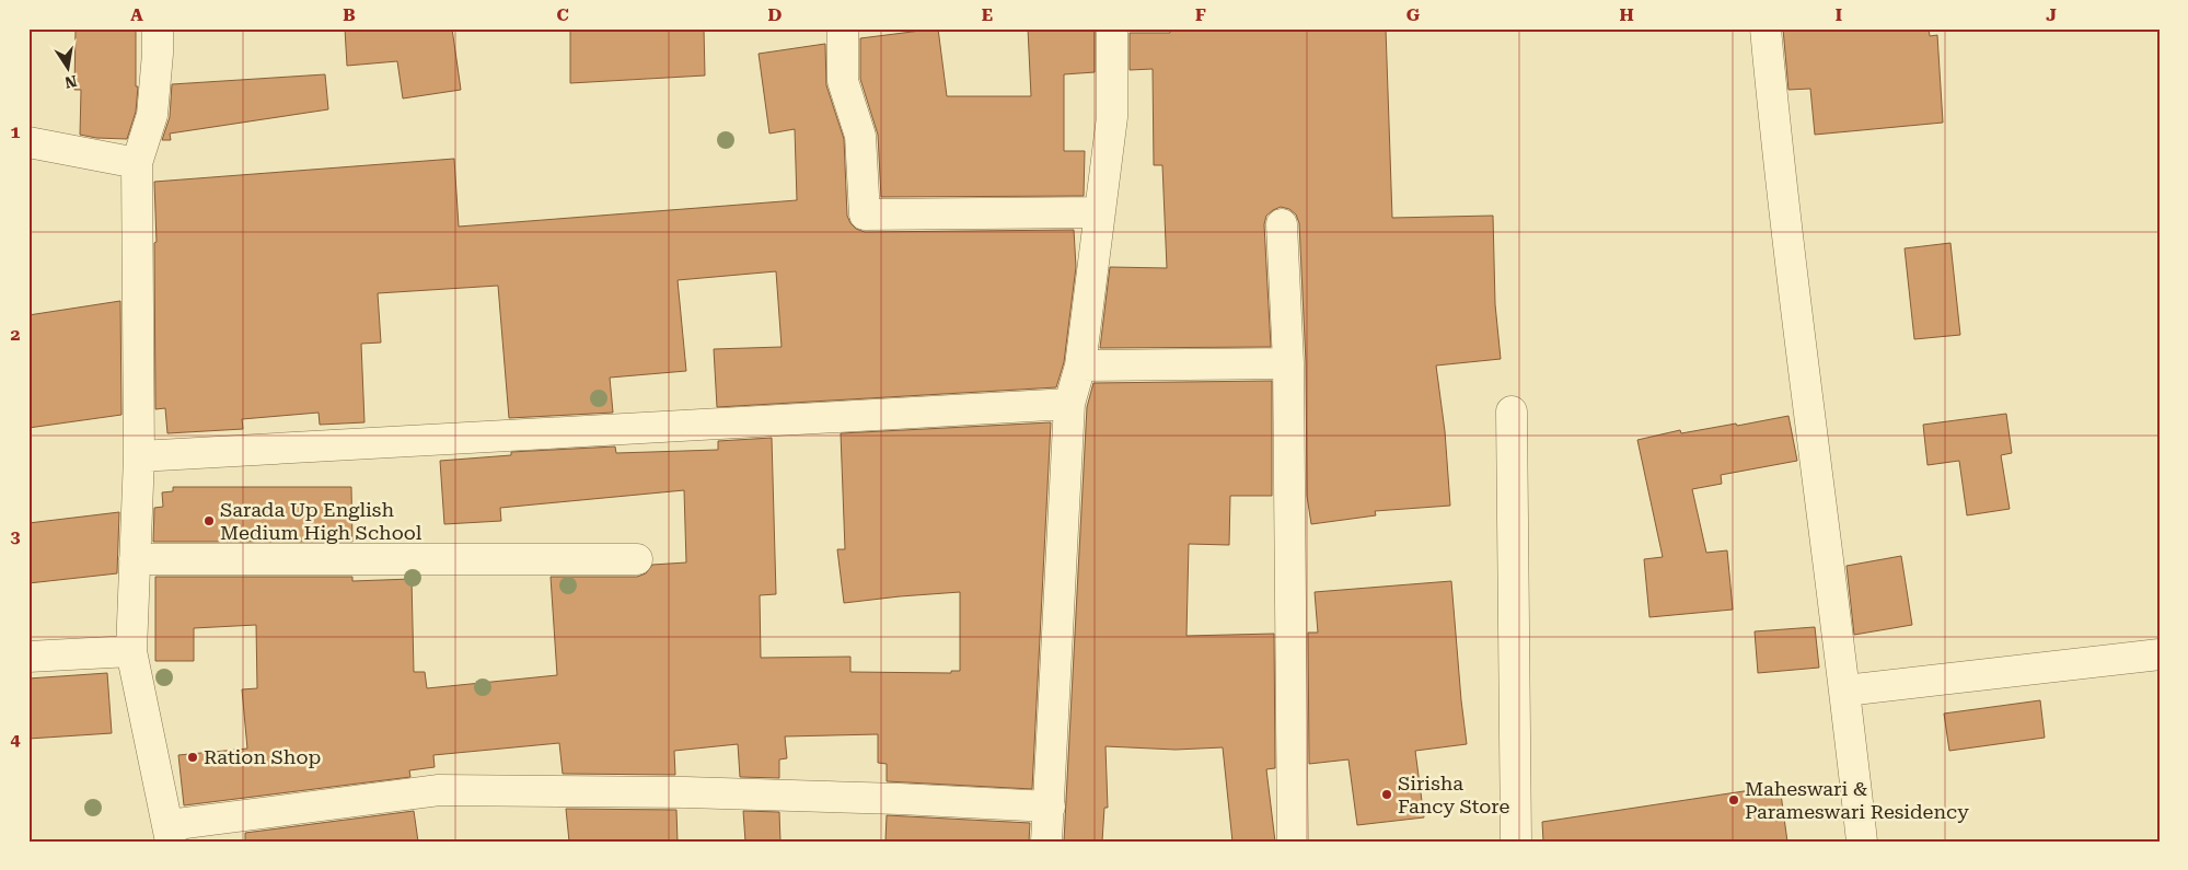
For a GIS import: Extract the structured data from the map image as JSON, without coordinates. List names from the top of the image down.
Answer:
{
  "places": [
    "Sarada Up English Medium High School",
    "Ration Shop",
    "Sirisha Fancy Store",
    "Maheswari & Parameswari Residency"
  ],
  "north": "bottom",
  "grid": {
    "columns": [
      "A",
      "B",
      "C",
      "D",
      "E",
      "F",
      "G",
      "H",
      "I",
      "J"
    ],
    "rows": [
      "1",
      "2",
      "3",
      "4"
    ]
  }
}
